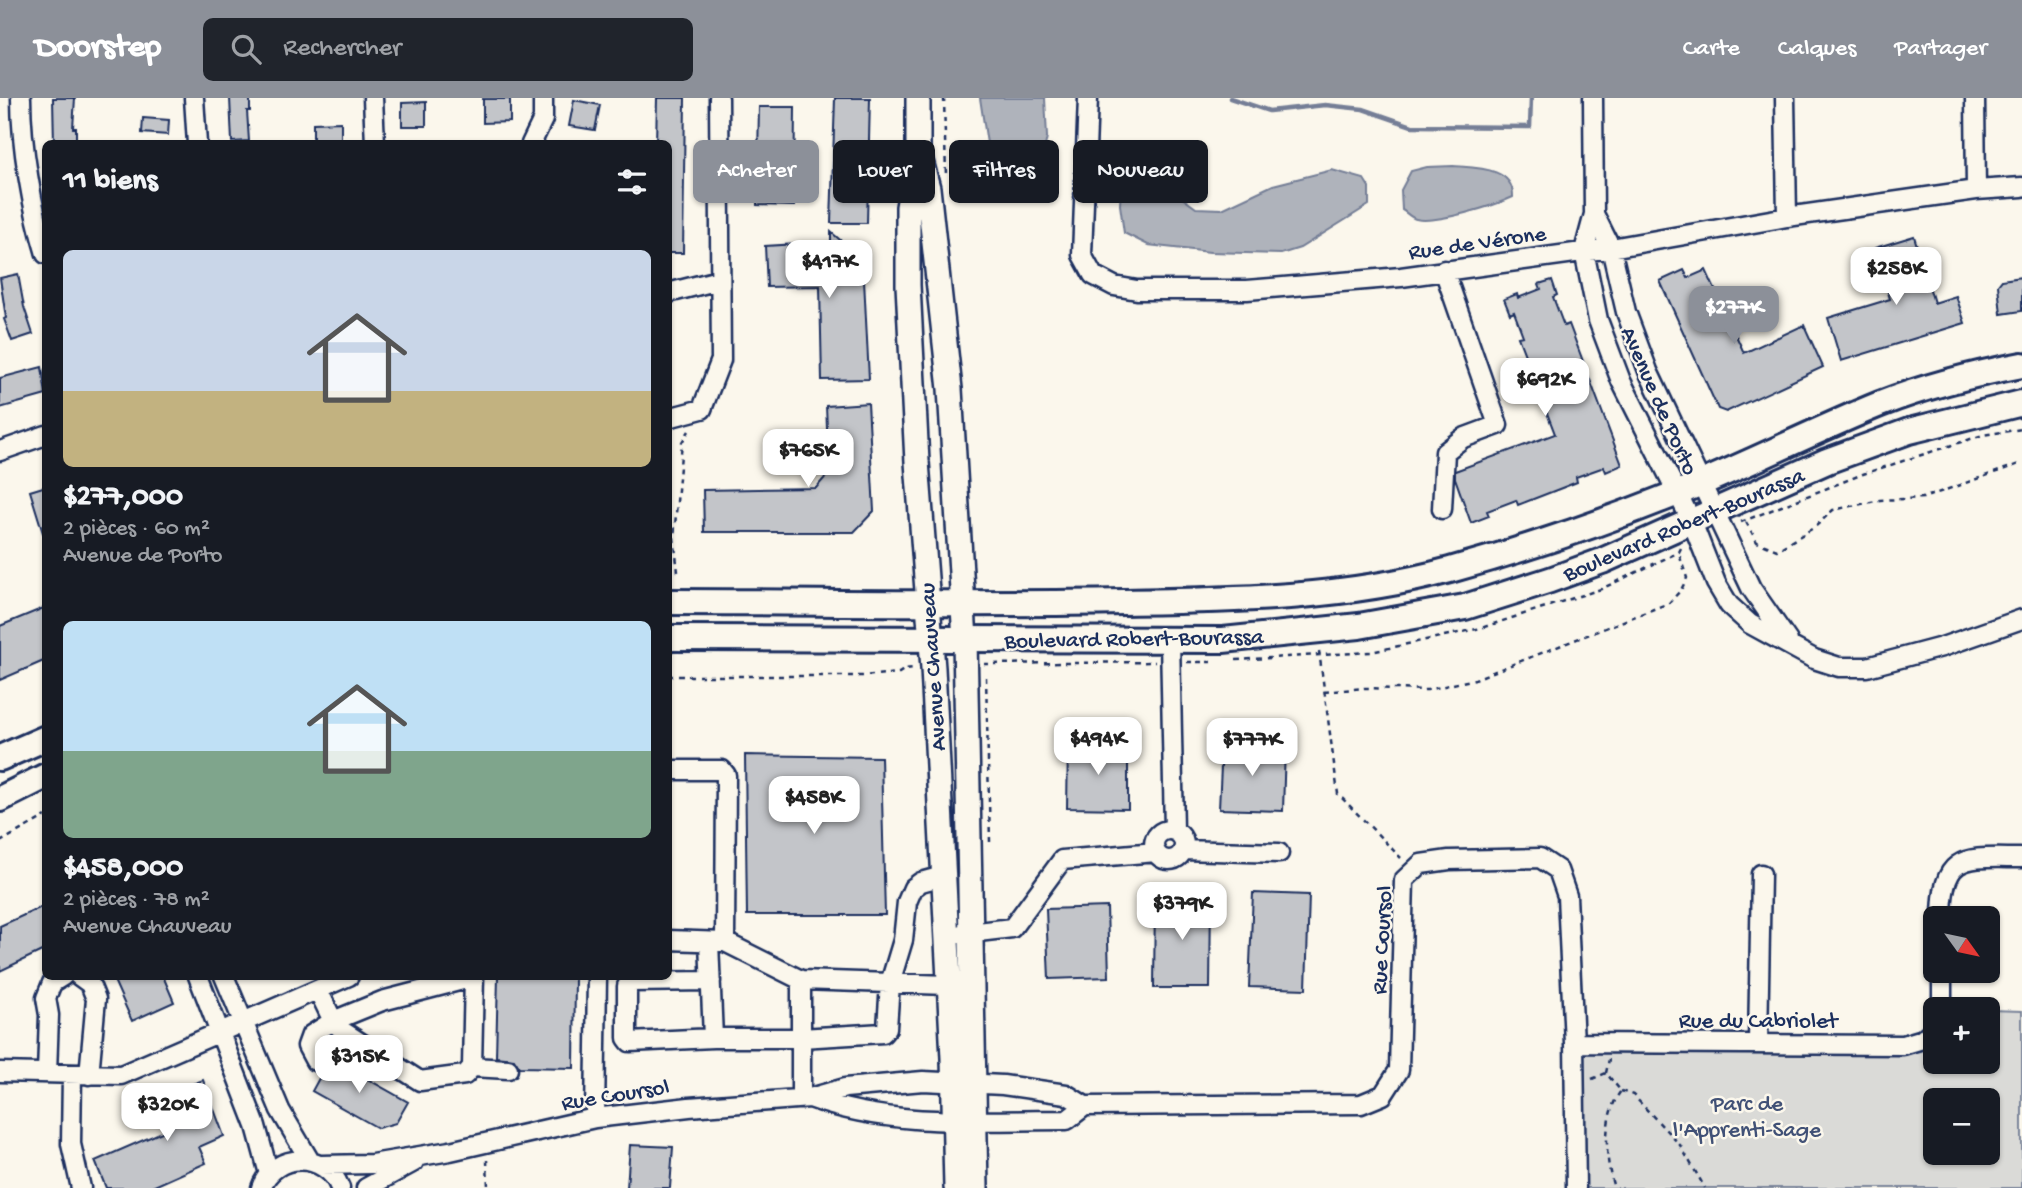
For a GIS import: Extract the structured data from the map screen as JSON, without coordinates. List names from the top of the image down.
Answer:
{
  "streets": {
    "highway": ["Boulevard Robert-Bourassa"],
    "main road": ["Avenue Chauveau"],
    "street": [
      "Rue de Vérone",
      "Avenue de Porto",
      "Rue Coursol",
      "Rue du Cabriolet"
    ]
  },
  "crossings": [
    ["Rue de Vérone", "Avenue de Porto"],
    ["Avenue de Porto", "Boulevard Robert-Bourassa"],
    ["Boulevard Robert-Bourassa", "Avenue Chauveau"],
    ["Avenue Chauveau", "Rue Coursol"],
    ["Rue Coursol", "Rue du Cabriolet"]
  ],
  "parks": ["Parc de l'Apprenti-Sage"],
  "north": "bottom right",
  "page": {
    "header": "Doorstep",
    "search": "Rechercher",
    "nav": ["Carte", "Calques", "Partager"],
    "chip": [
      "Acheter",
      "Louer",
      "Filtres",
      "Nouveau"
    ],
    "heading": "11 biens",
    "list": [
      {
        "name": "$277,000",
        "note": "2 pièces · 60 m² · Avenue de Porto"
      },
      {
        "name": "$458,000",
        "note": "2 pièces · 78 m² · Avenue Chauveau"
      }
    ],
    "price": [
      "$417K",
      "$258K",
      "$277K",
      "$692K",
      "$765K",
      "$494K",
      "$777K",
      "$458K",
      "$379K",
      "$315K",
      "$320K"
    ],
    "map_buttons": ["+", "−"]
  }
}
